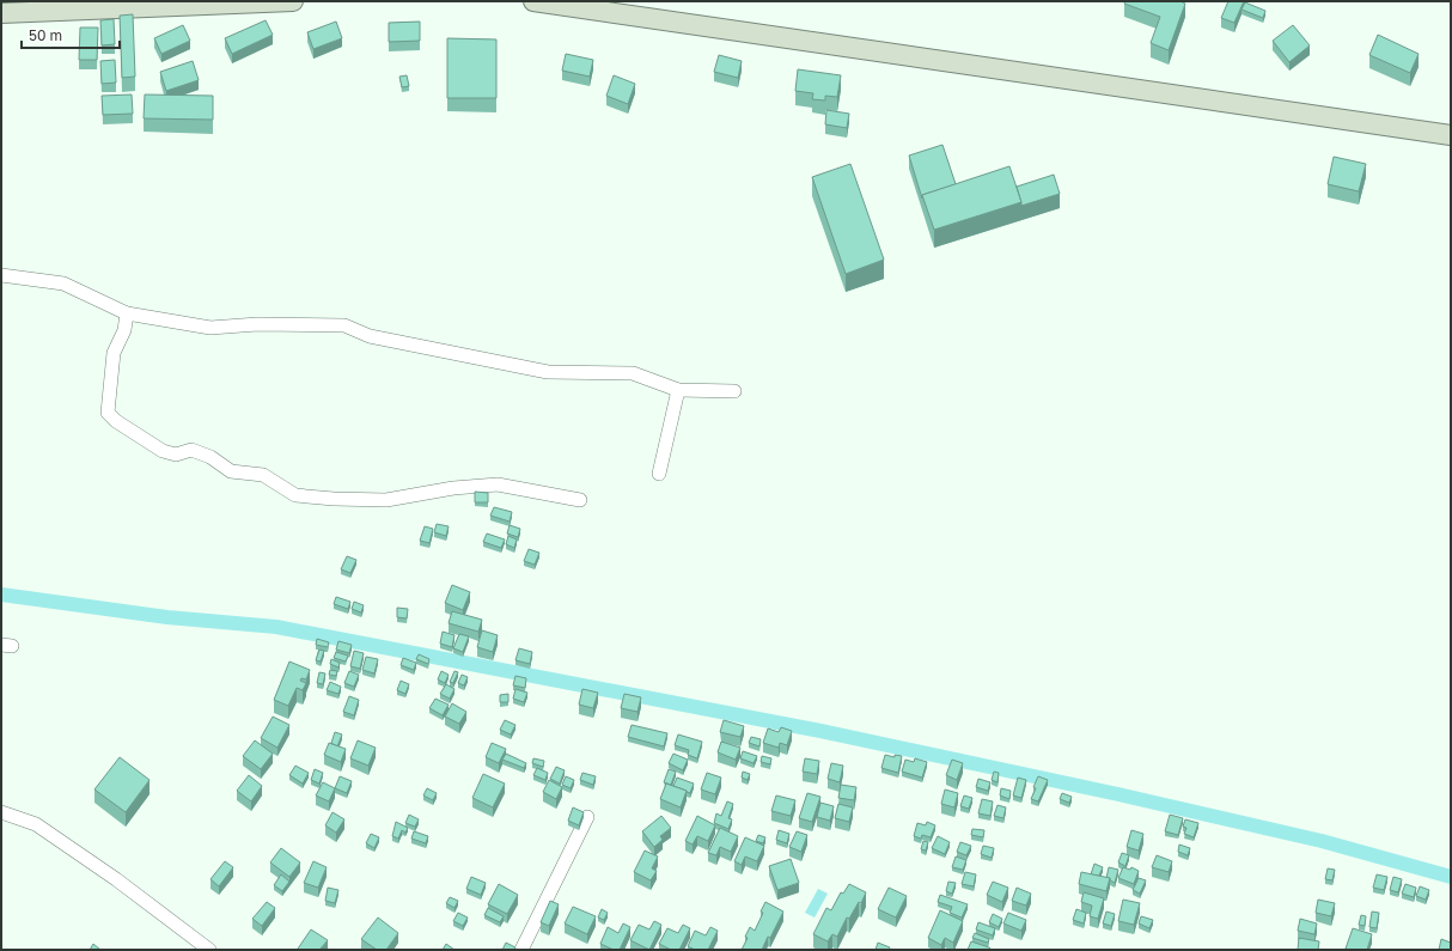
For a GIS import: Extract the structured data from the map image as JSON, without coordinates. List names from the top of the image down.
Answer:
{
  "scale_bar": "50 m"
}
